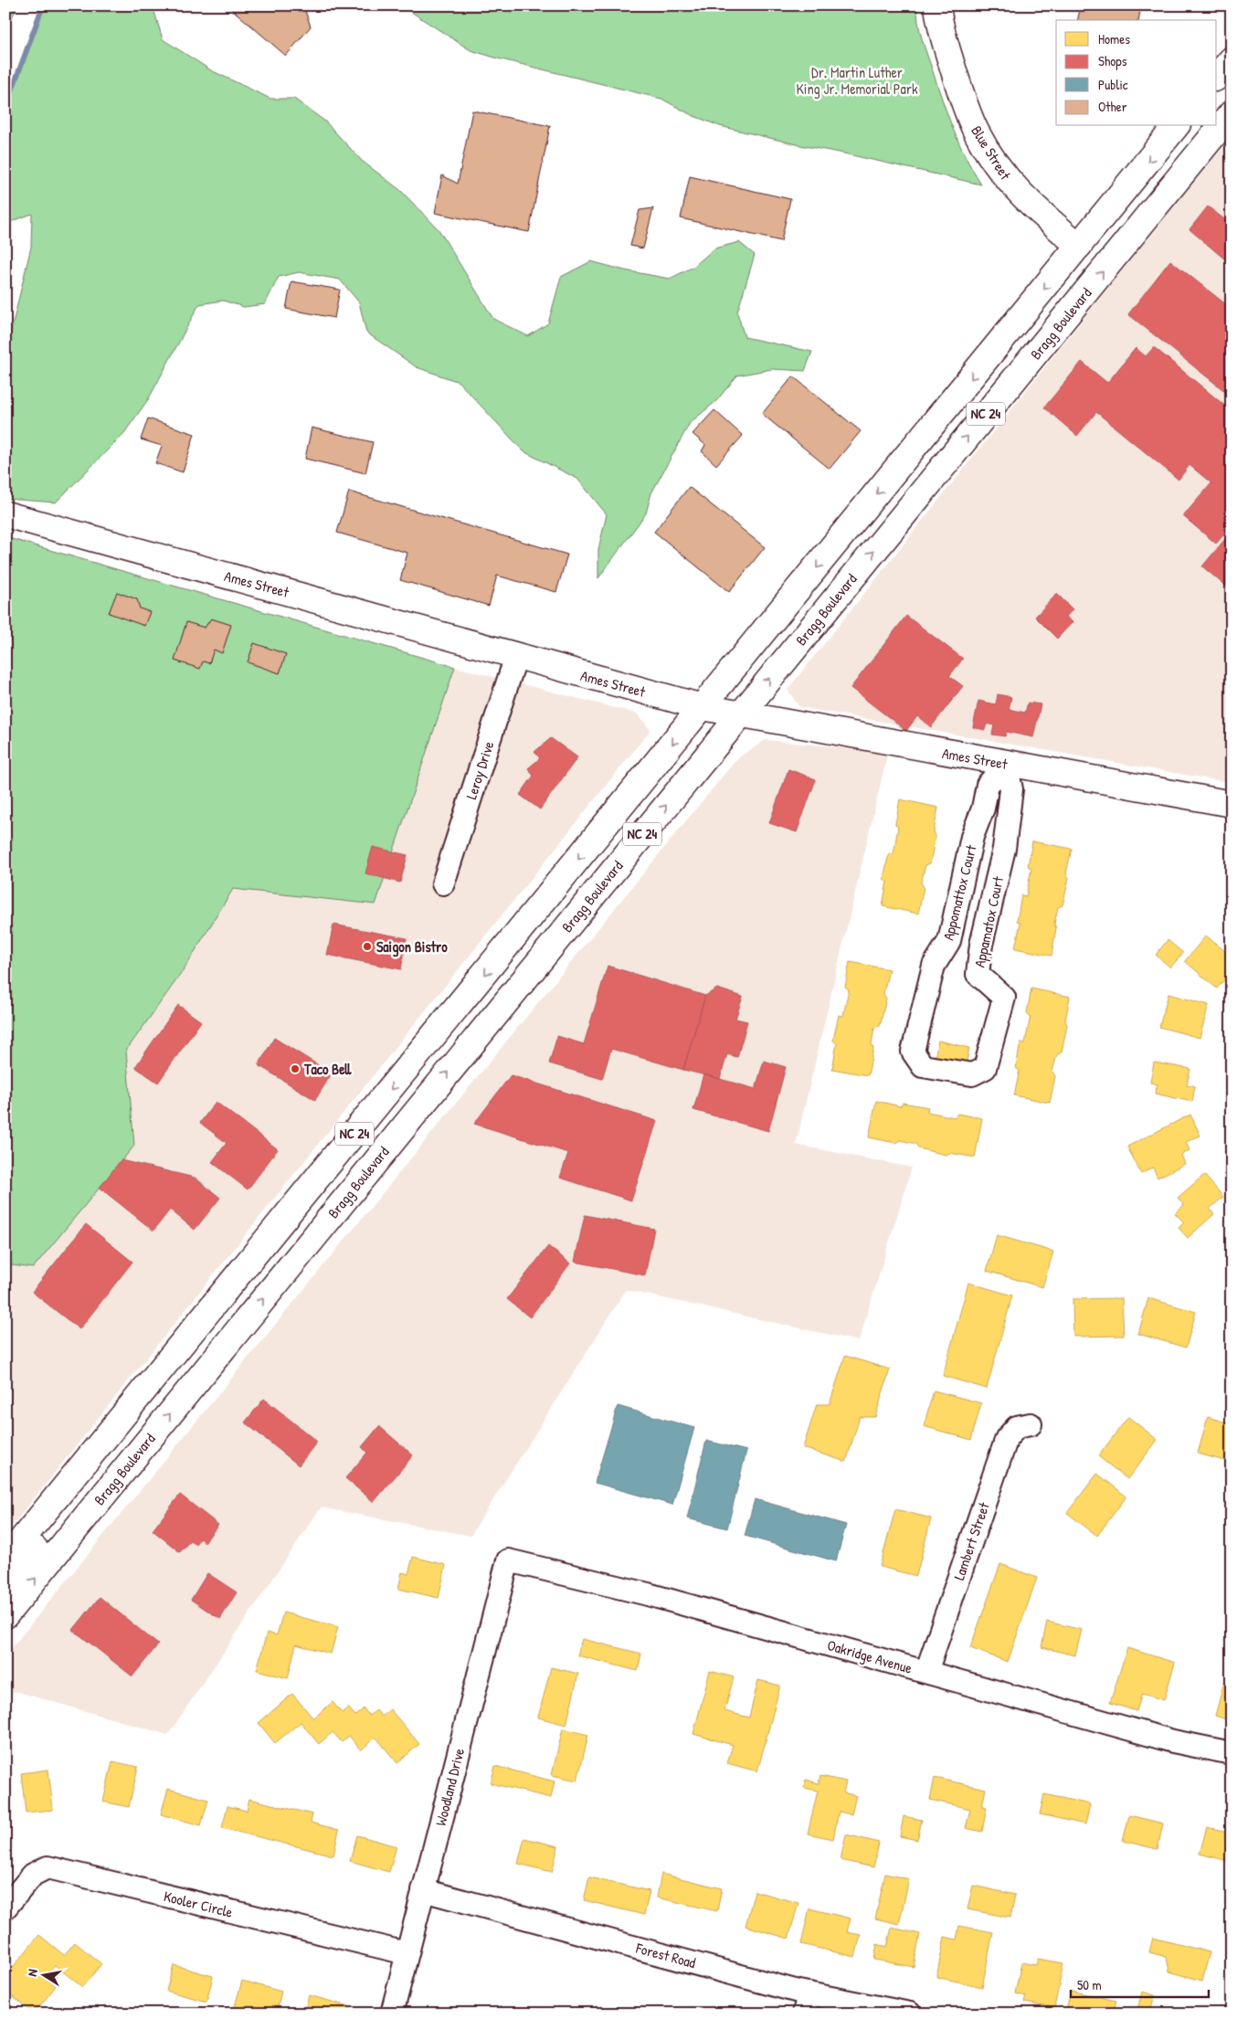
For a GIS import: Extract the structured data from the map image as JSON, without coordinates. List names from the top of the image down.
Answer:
{
  "streets": {
    "main road": [
      "Blue Street",
      "Bragg Boulevard",
      "NC 24",
      "Ames Street"
    ],
    "street": [
      "Leroy Drive",
      "Appomattox Court",
      "Appamatox Court",
      "Lambert Street",
      "Oakridge Avenue",
      "Woodland Drive",
      "Kooler Circle",
      "Forest Road"
    ]
  },
  "crossings": [
    ["Blue Street", "NC 24"],
    ["Bragg Boulevard", "Ames Street"],
    ["NC 24", "Ames Street"],
    ["Ames Street", "Leroy Drive"],
    ["Ames Street", "Appomattox Court"],
    ["Ames Street", "Appamatox Court"],
    ["Appomattox Court", "Appamatox Court"],
    ["Lambert Street", "Oakridge Avenue"],
    ["Oakridge Avenue", "Woodland Drive"],
    ["Woodland Drive", "Kooler Circle"],
    ["Woodland Drive", "Forest Road"]
  ],
  "parks": ["Dr. Martin Luther King Jr. Memorial Park"],
  "places": ["Saigon Bistro", "Taco Bell"],
  "legend": [
    "Homes",
    "Shops",
    "Public",
    "Other"
  ],
  "scale_bar": "50 m",
  "north": "left"
}
